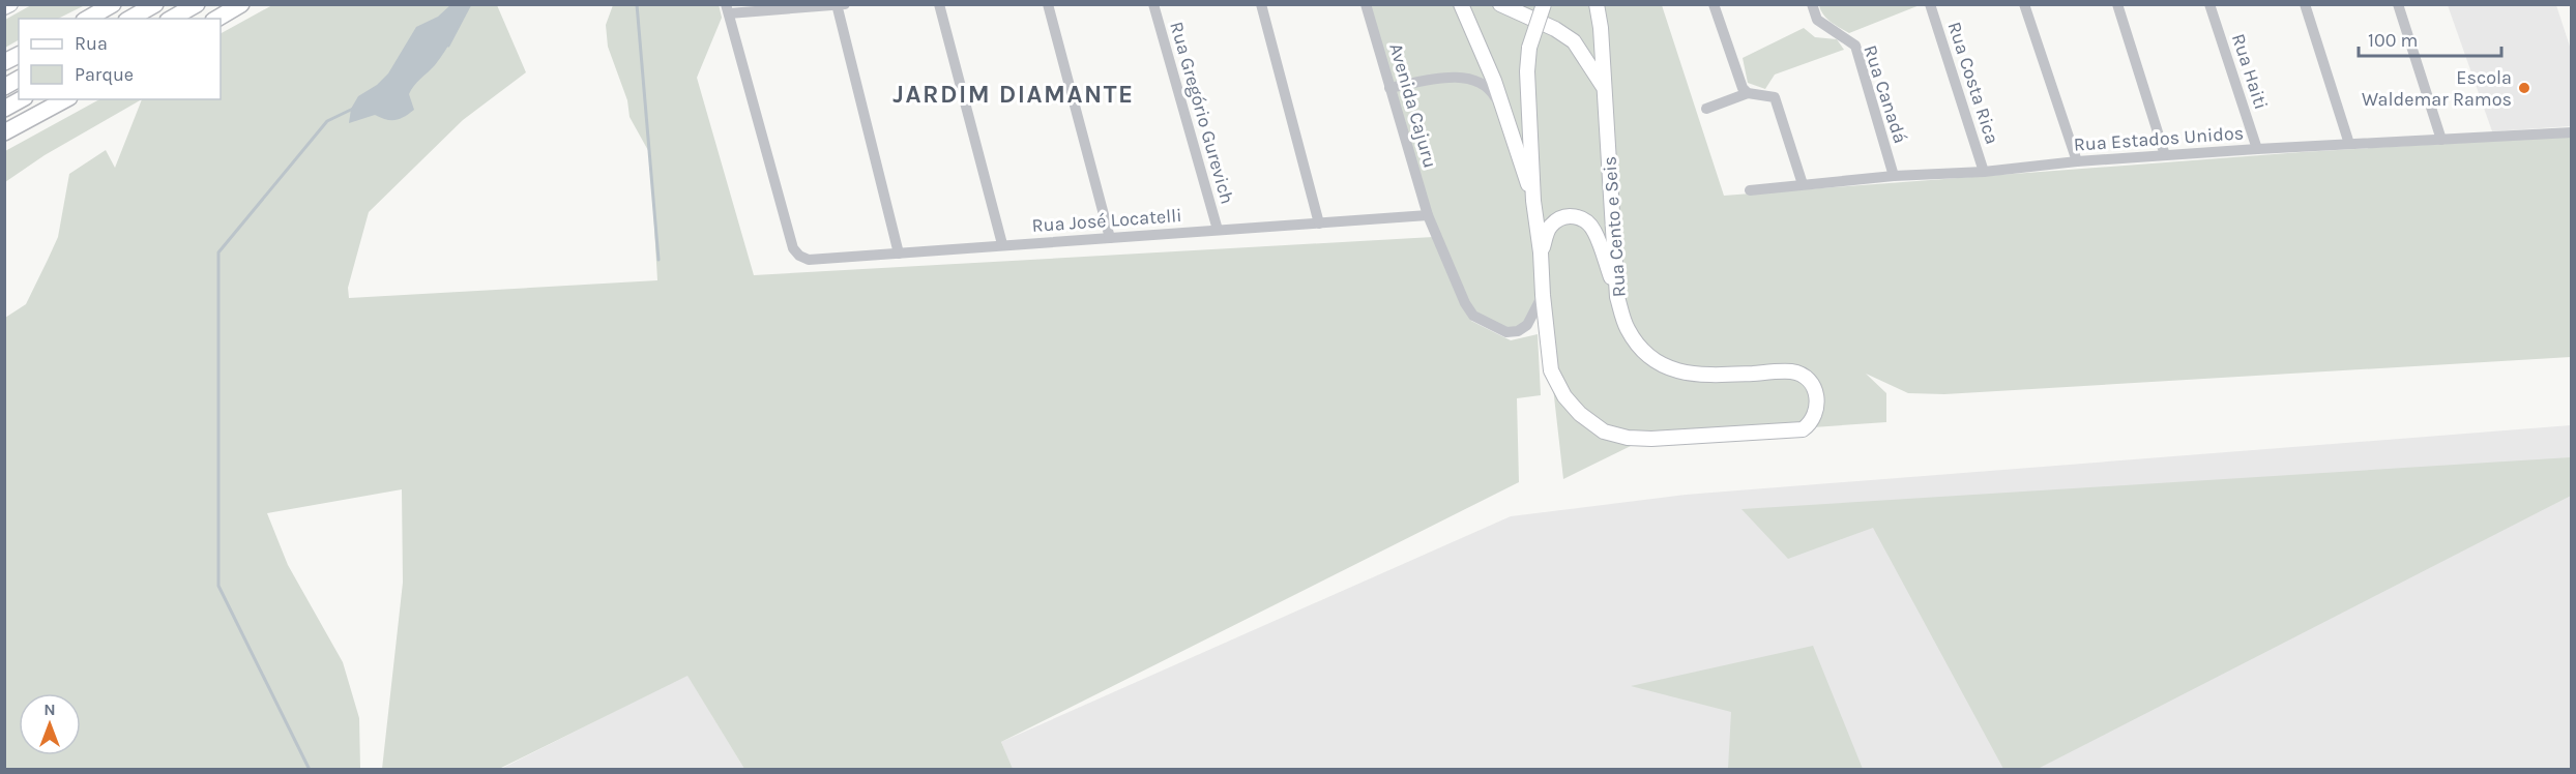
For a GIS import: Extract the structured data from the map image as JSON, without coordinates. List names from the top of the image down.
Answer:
{
  "streets": {
    "main road": ["Rua Cento e Seis"],
    "street": [
      "Rua Haiti",
      "Rua Costa Rica",
      "Rua Canadá",
      "Avenida Cajuru",
      "Rua Gregório Gurevich",
      "Rua Estados Unidos",
      "Rua José Locatelli"
    ]
  },
  "crossings": [
    ["Rua Haiti", "Rua Estados Unidos"],
    ["Rua Costa Rica", "Rua Estados Unidos"],
    ["Rua Canadá", "Rua Estados Unidos"],
    ["Avenida Cajuru", "Rua José Locatelli"],
    ["Avenida Cajuru", "Rua Cento e Seis"],
    ["Rua Gregório Gurevich", "Rua José Locatelli"]
  ],
  "districts": ["JARDIM DIAMANTE"],
  "places": ["Escola Waldemar Ramos"],
  "legend": ["Rua", "Parque"],
  "scale_bar": "100 m",
  "north": "top"
}
